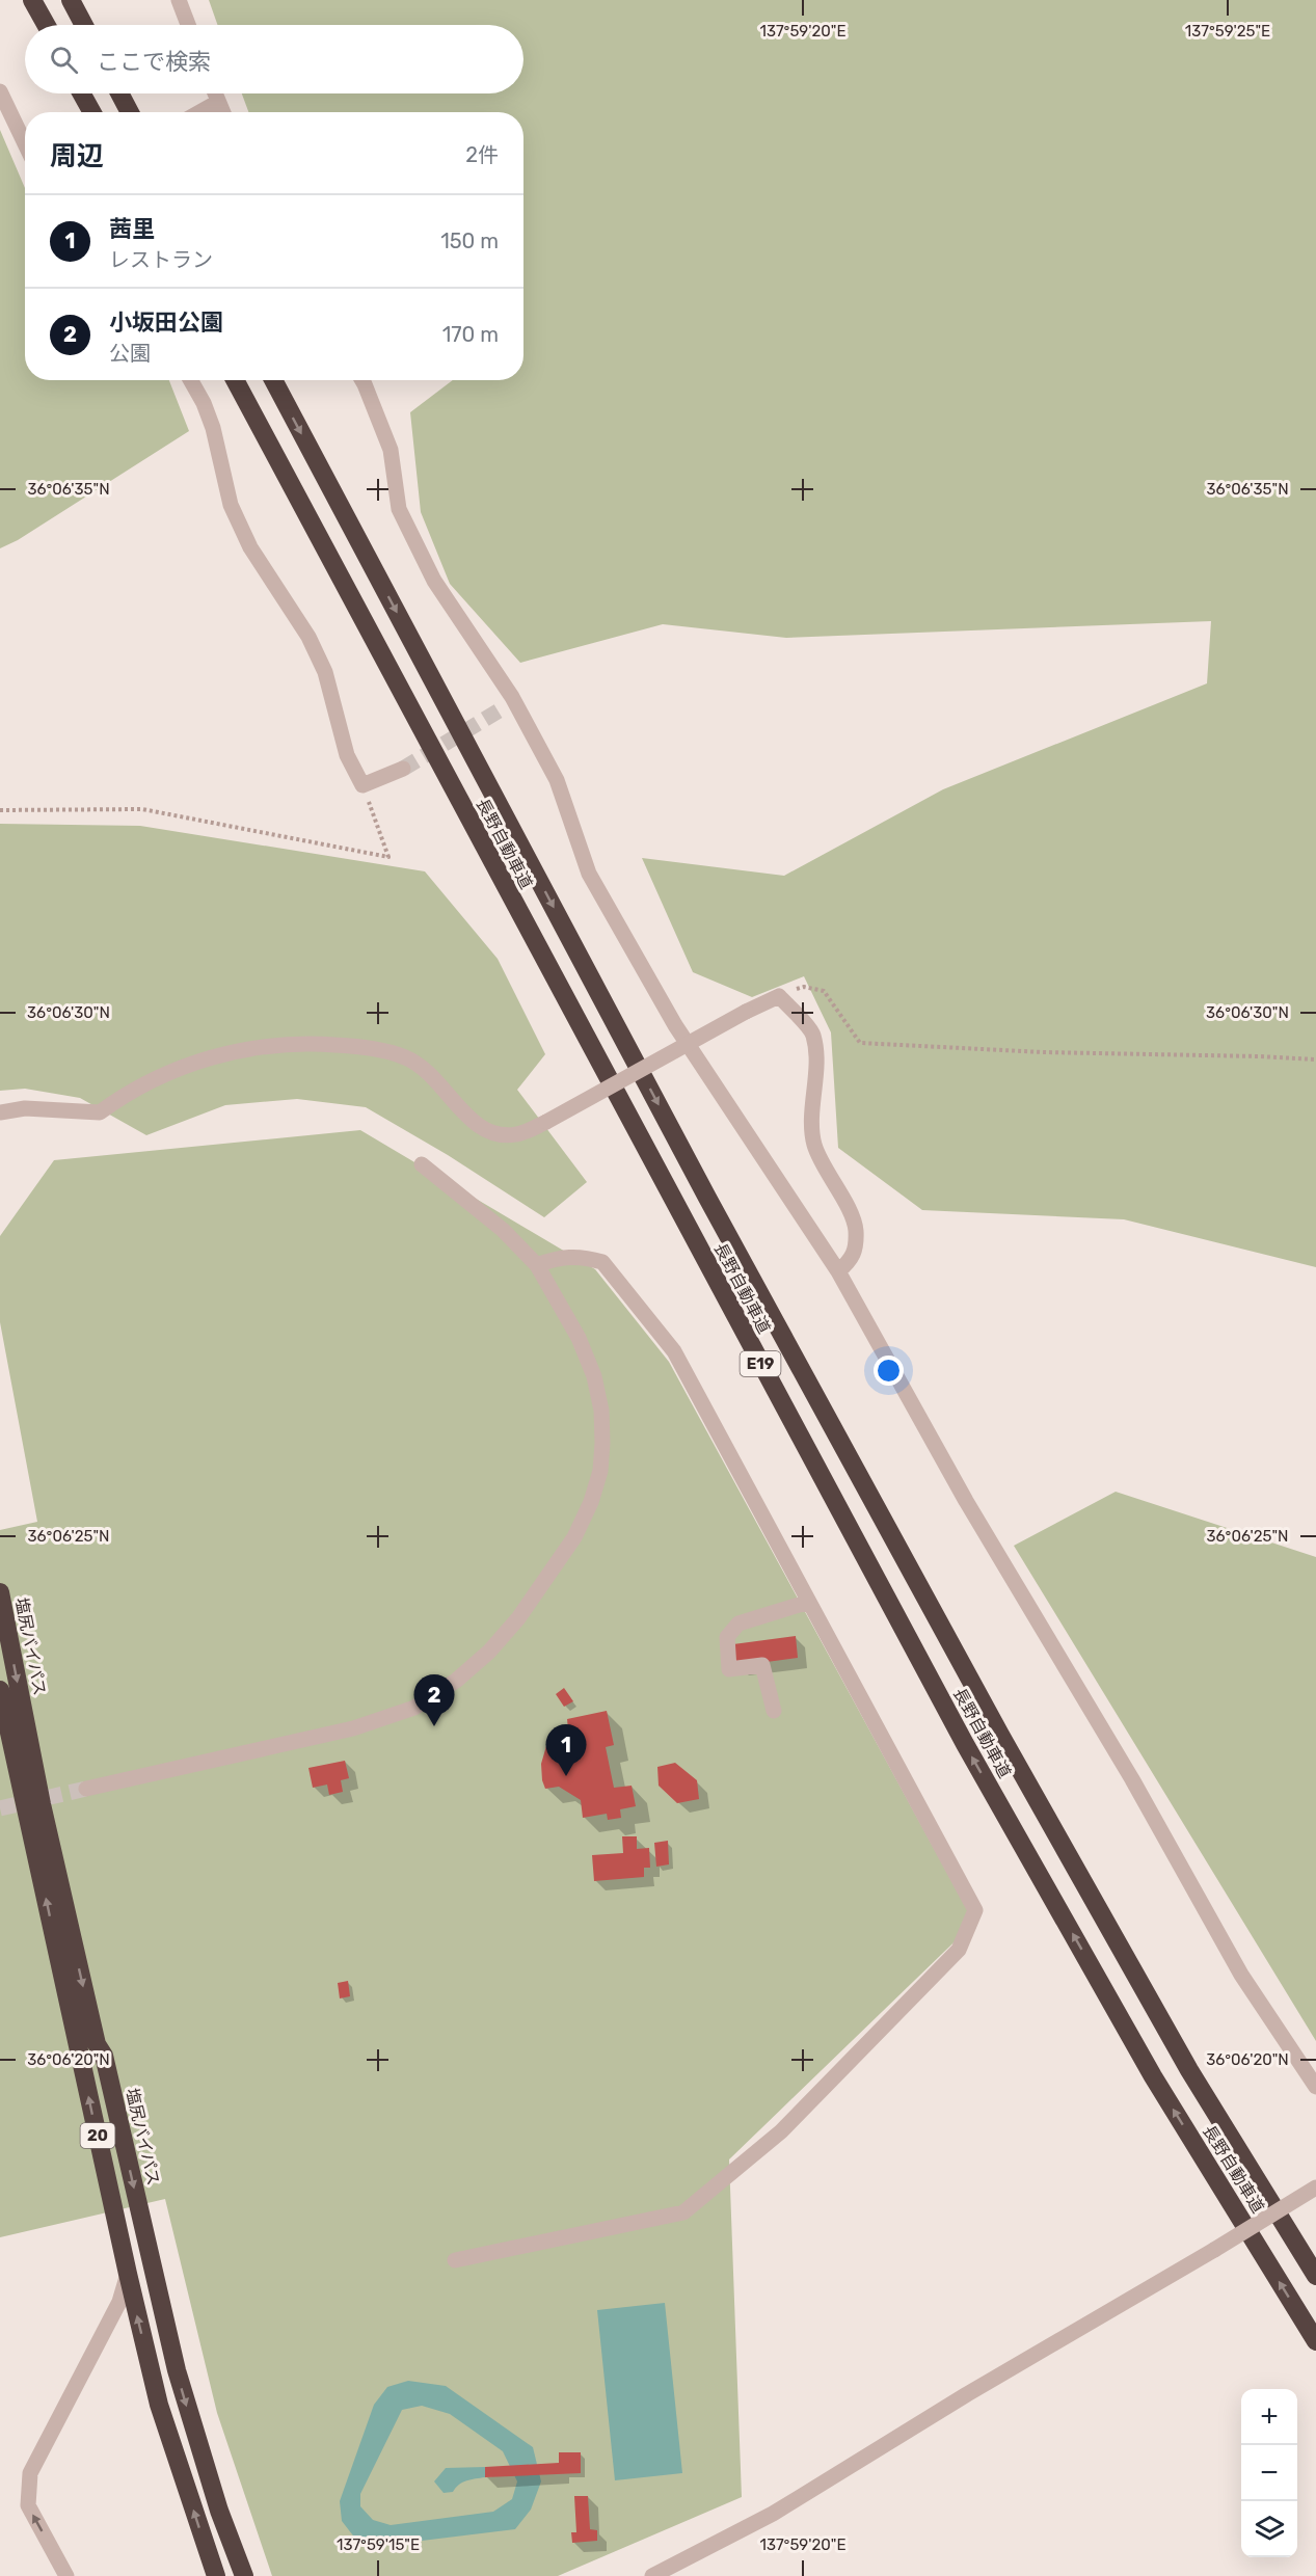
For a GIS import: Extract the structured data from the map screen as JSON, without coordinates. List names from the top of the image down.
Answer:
{
  "streets": {
    "highway": [
      "長野自動車道",
      "E19",
      "塩尻バイパス",
      "20"
    ]
  },
  "page": {
    "search": "ここで検索",
    "heading": ["周辺", "2件"],
    "list": [
      {
        "mark": "1",
        "name": "茜里",
        "note": "レストラン",
        "value": "150 m"
      },
      {
        "mark": "2",
        "name": "小坂田公園",
        "note": "公園",
        "value": "170 m"
      }
    ],
    "pins": ["2", "1"],
    "map_buttons": ["+", "−"]
  },
  "coordinates": [
    "137°59'20\"E",
    "137°59'25\"E",
    "36°06'35\"N",
    "36°06'30\"N",
    "36°06'25\"N",
    "36°06'20\"N",
    "137°59'15\"E"
  ]
}
